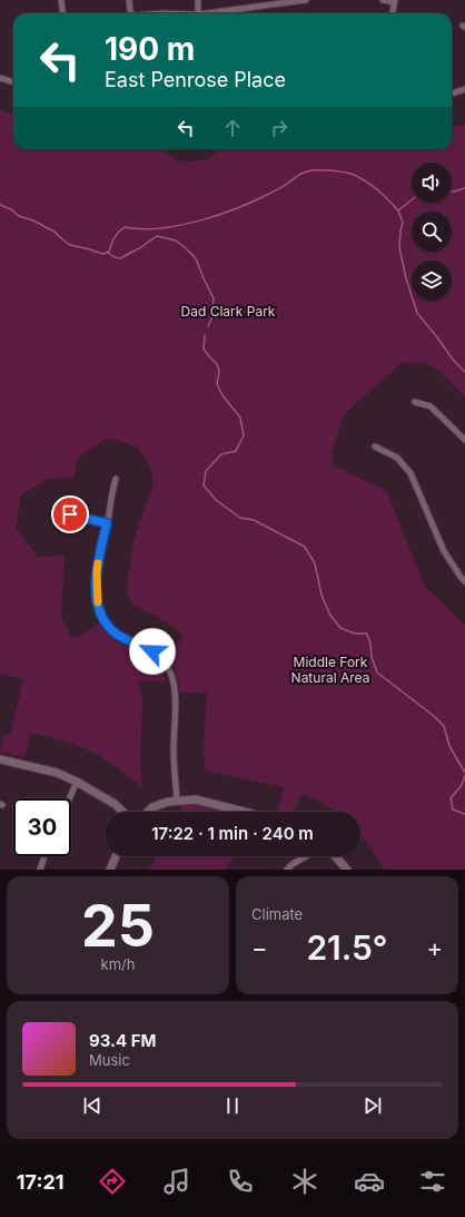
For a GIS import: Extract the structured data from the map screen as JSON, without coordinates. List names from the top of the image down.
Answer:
{
  "parks": ["Dad Clark Park", "Middle Fork Natural Area"],
  "page": {
    "turn": ["190 m", "East Penrose Place"],
    "limit": "30",
    "trip": "17:22 · 1 min · 240 m",
    "tile": [
      ["25", "km/h"],
      "Climate"
    ],
    "heat": ["−", "21.5°", "+"],
    "song": ["93.4 FM", "Music"],
    "tabs": "17:21"
  }
}
